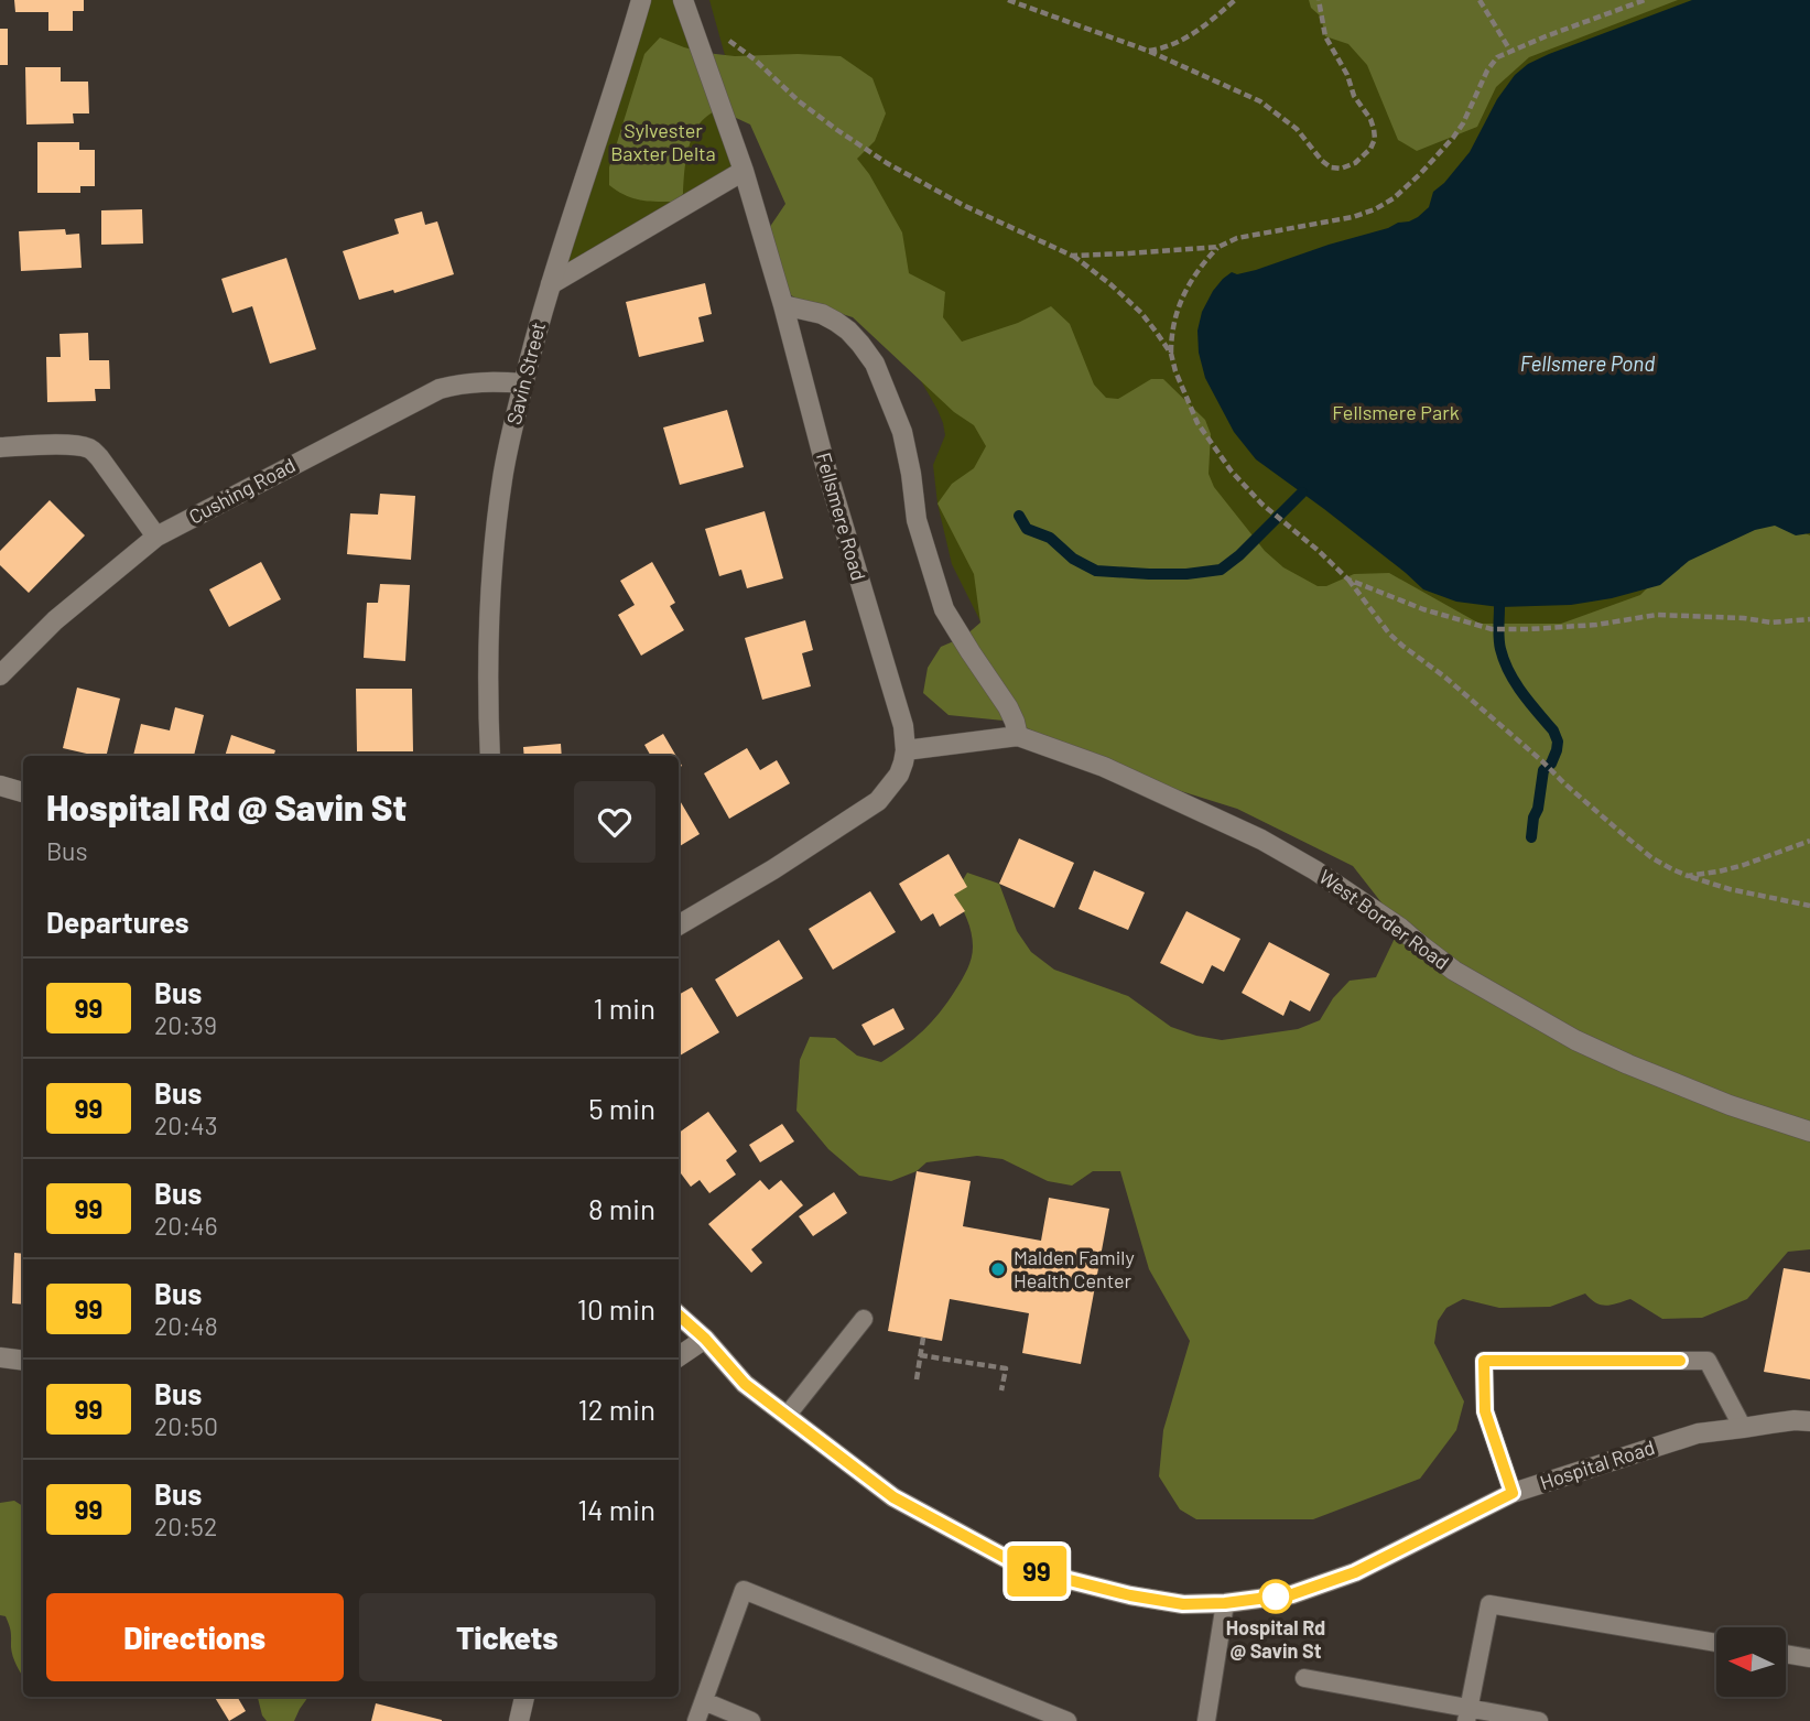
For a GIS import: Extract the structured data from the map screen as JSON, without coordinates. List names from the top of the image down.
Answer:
{
  "streets": {
    "street": [
      "Savin Street",
      "Cushing Road",
      "Fellsmere Road",
      "West Border Road",
      "Hospital Road"
    ]
  },
  "crossings": [
    ["Savin Street", "Cushing Road"],
    ["Fellsmere Road", "West Border Road"]
  ],
  "water": ["Fellsmere Pond"],
  "parks": ["Sylvester Baxter Delta", "Fellsmere Park"],
  "places": ["Malden Family Health Center", "Hospital Rd @ Savin St"],
  "lines": ["bus line 99"],
  "north": "left",
  "page": {
    "on_map": "99",
    "heading": [
      ["Hospital Rd @ Savin St", "Bus"],
      "Departures"
    ],
    "list": [
      {
        "mark": "99",
        "name": "Bus",
        "note": "20:39",
        "value": "1 min"
      },
      {
        "mark": "99",
        "name": "Bus",
        "note": "20:43",
        "value": "5 min"
      },
      {
        "mark": "99",
        "name": "Bus",
        "note": "20:46",
        "value": "8 min"
      },
      {
        "mark": "99",
        "name": "Bus",
        "note": "20:48",
        "value": "10 min"
      },
      {
        "mark": "99",
        "name": "Bus",
        "note": "20:50",
        "value": "12 min"
      },
      {
        "mark": "99",
        "name": "Bus",
        "note": "20:52",
        "value": "14 min"
      }
    ],
    "buttons": ["Directions", "Tickets"]
  }
}
